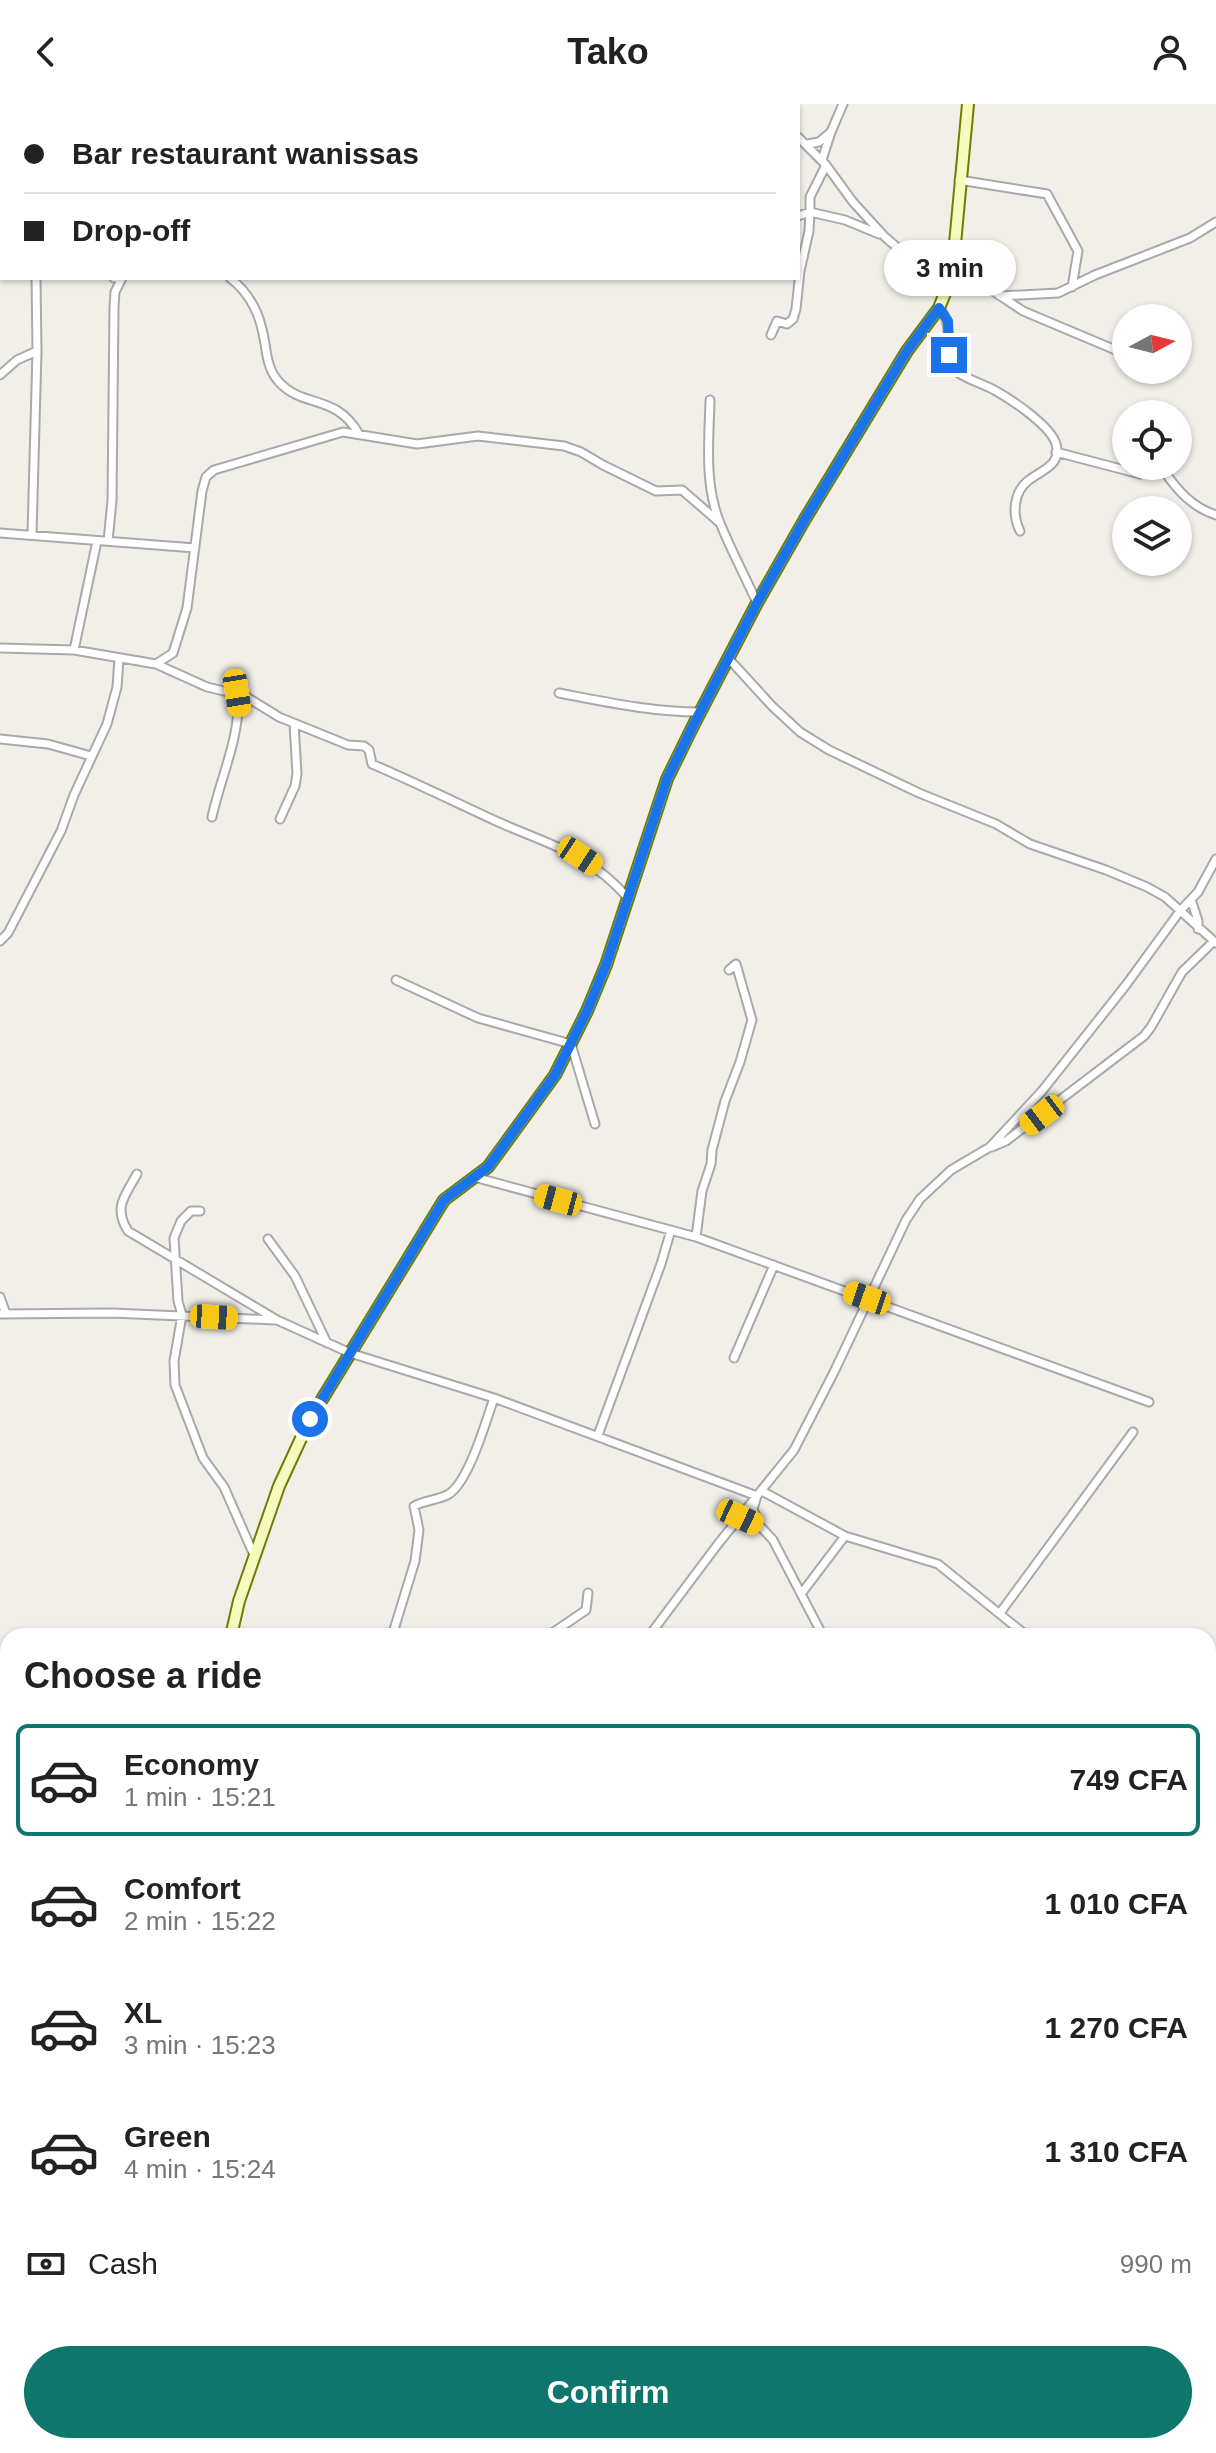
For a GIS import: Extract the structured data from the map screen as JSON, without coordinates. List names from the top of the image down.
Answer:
{
  "north": "right",
  "page": {
    "header": "Tako",
    "banner": ["Bar restaurant wanissas", "Drop-off"],
    "bubble": "3 min",
    "heading": "Choose a ride",
    "list": [
      {
        "name": "Economy",
        "note": "1 min · 15:21",
        "value": "749 CFA"
      },
      {
        "name": "Comfort",
        "note": "2 min · 15:22",
        "value": "1 010 CFA"
      },
      {
        "name": "XL",
        "note": "3 min · 15:23",
        "value": "1 270 CFA"
      },
      {
        "name": "Green",
        "note": "4 min · 15:24",
        "value": "1 310 CFA"
      }
    ],
    "pay": ["Cash", "990 m"],
    "buttons": "Confirm"
  }
}
